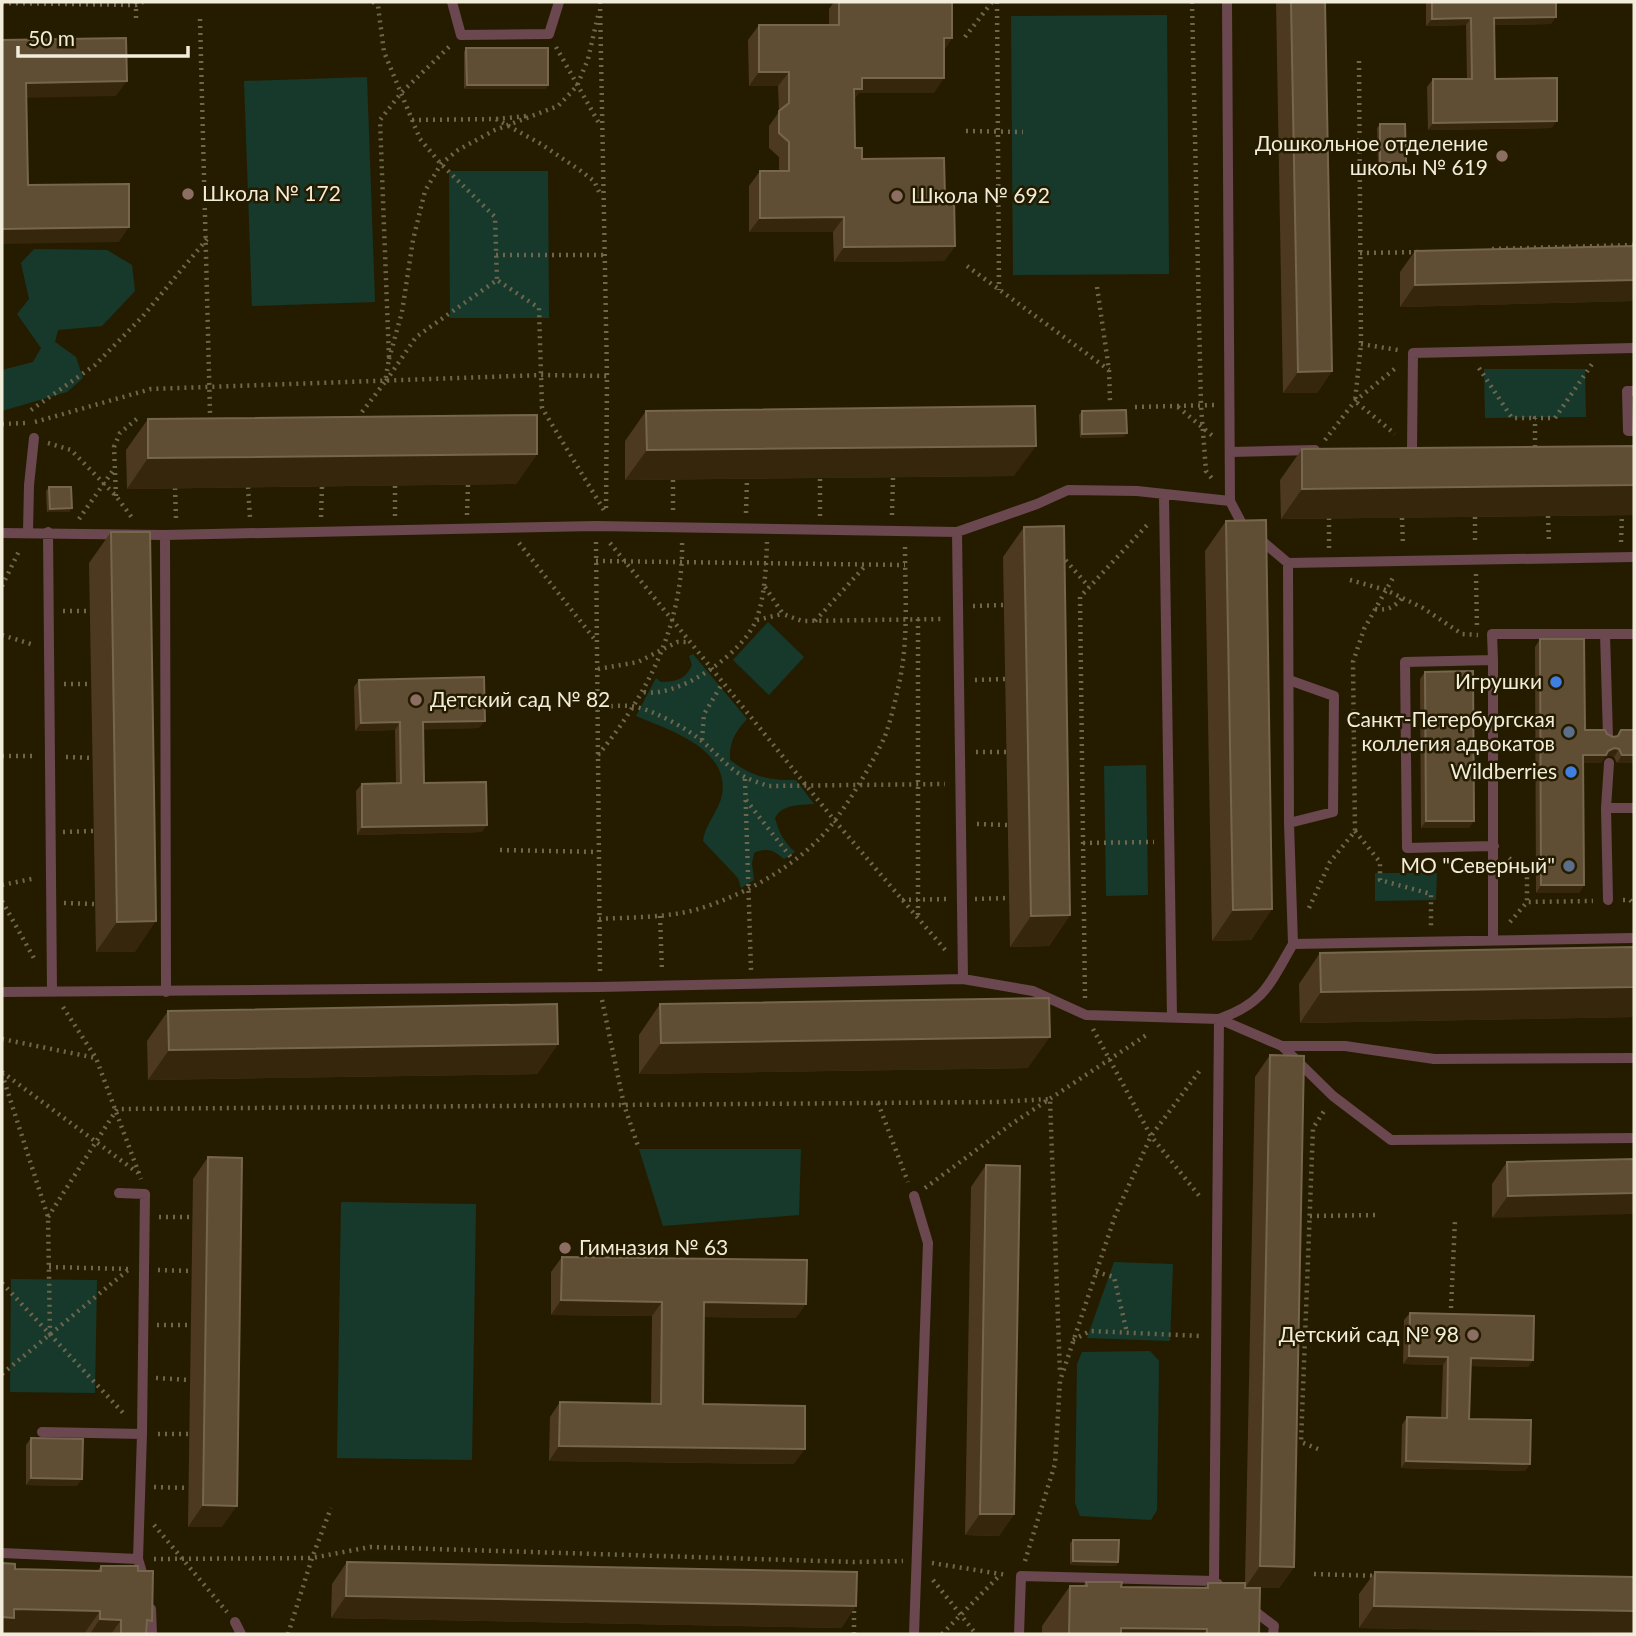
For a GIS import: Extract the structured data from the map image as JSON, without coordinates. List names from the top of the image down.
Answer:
{
  "places": [
    "Дошкольное отделение школы № 619",
    "Школа № 172",
    "Школа № 692",
    "Игрушки",
    "Детский сад № 82",
    "Санкт-Петербургская коллегия адвокатов",
    "Wildberries",
    "МО \"Северный\"",
    "Гимназия № 63",
    "Детский сад № 98"
  ],
  "scale_bar": "50 m"
}
